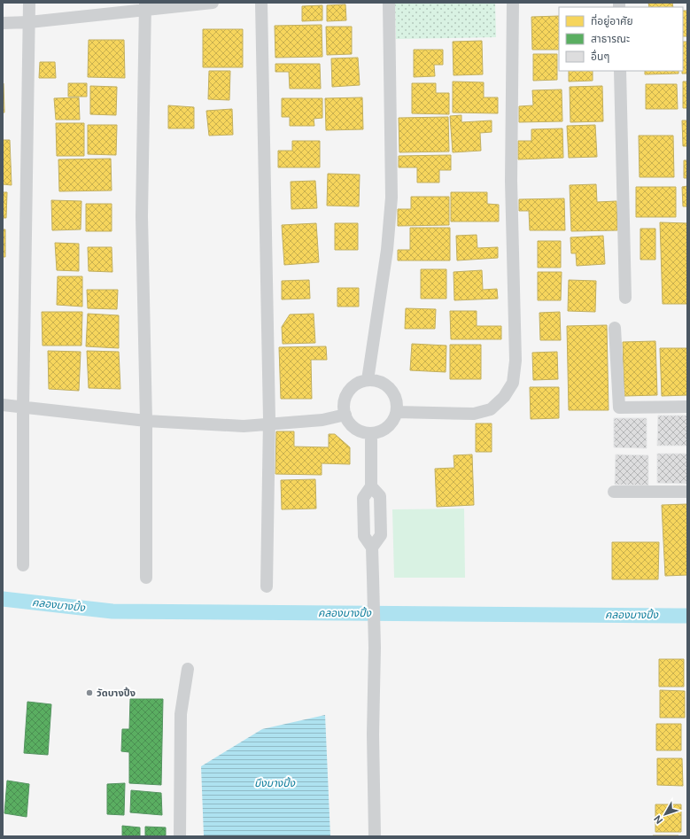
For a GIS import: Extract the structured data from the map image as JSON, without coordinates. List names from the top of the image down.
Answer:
{
  "water": ["คลองบางปิ้ง", "บึงบางปิ้ง"],
  "places": ["วัดบางปิ้ง"],
  "legend": ["ที่อยู่อาศัย", "สาธารณะ", "อื่นๆ"],
  "north": "bottom left"
}
